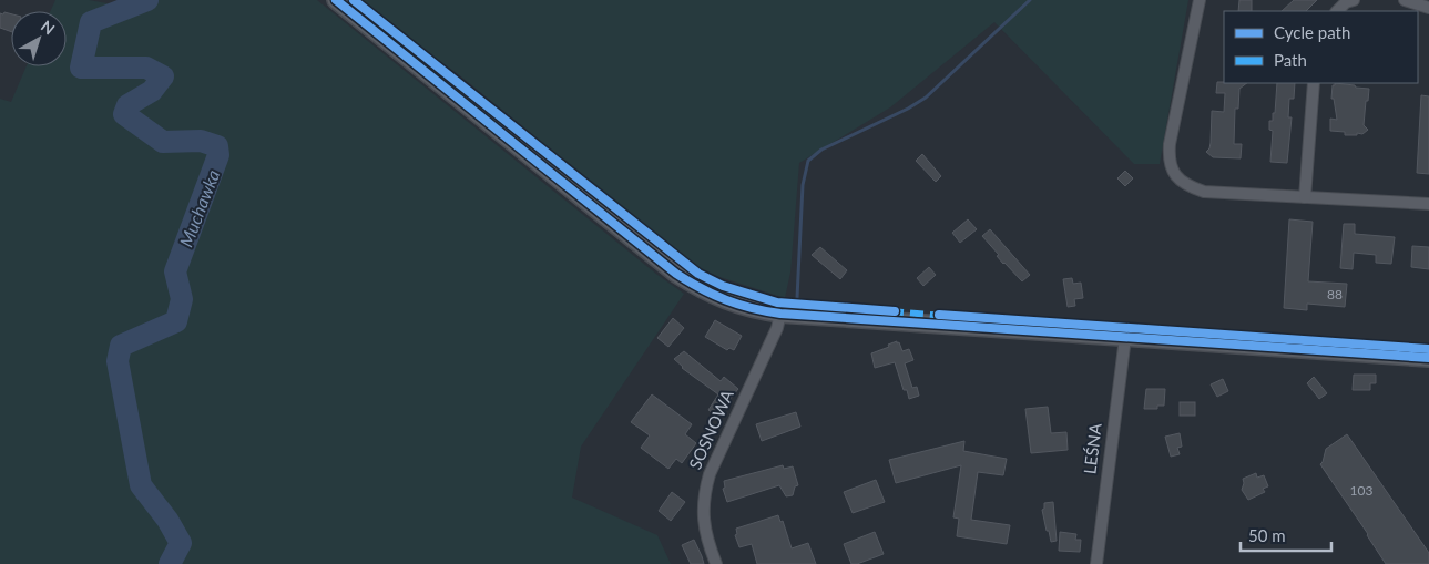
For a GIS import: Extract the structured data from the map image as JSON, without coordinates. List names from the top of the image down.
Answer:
{
  "streets": {
    "street": ["SOSNOWA", "LEŚNA"]
  },
  "water": ["Muchawka"],
  "house_numbers": ["88", "103"],
  "legend": ["Cycle path", "Path"],
  "scale_bar": "50 m",
  "north": "top right"
}
